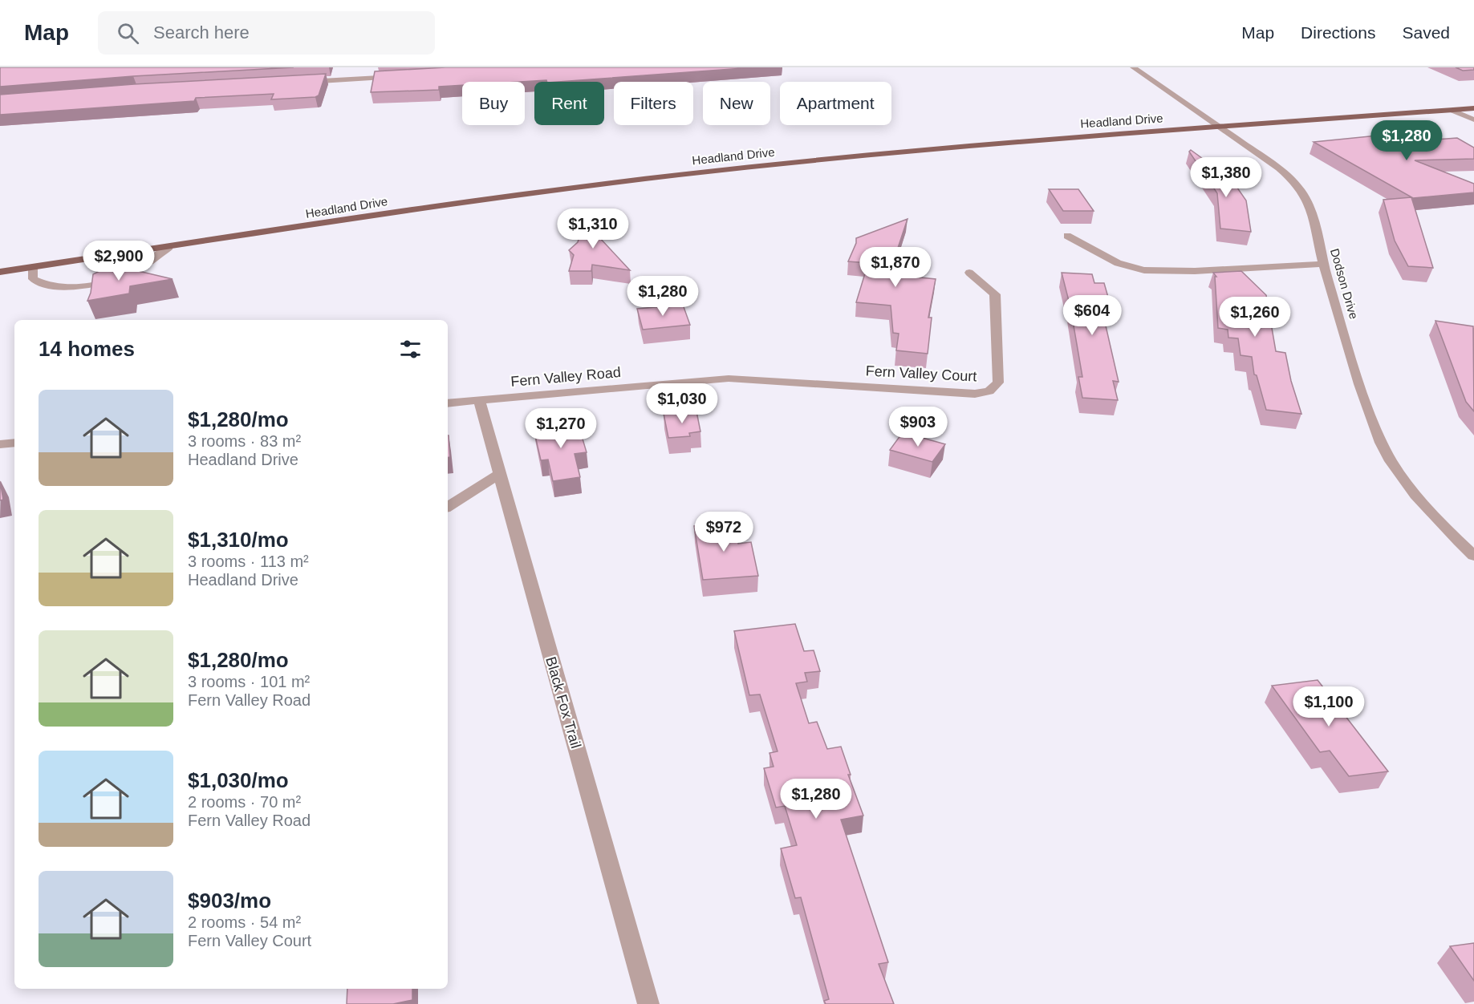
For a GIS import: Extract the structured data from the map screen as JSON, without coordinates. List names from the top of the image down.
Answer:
{
  "streets": {
    "main road": ["Headland Drive"],
    "street": [
      "Dodson Drive",
      "Fern Valley Court",
      "Fern Valley Road",
      "Black Fox Trail"
    ]
  },
  "crossings": [
    ["Headland Drive", "Dodson Drive"],
    ["Fern Valley Court", "Fern Valley Road"],
    ["Fern Valley Road", "Black Fox Trail"]
  ],
  "page": {
    "header": "Map",
    "search": "Search here",
    "nav": ["Map", "Directions", "Saved"],
    "chip": [
      "Buy",
      "Rent",
      "Filters",
      "New",
      "Apartment"
    ],
    "price": [
      "$1,280",
      "$1,380",
      "$1,310",
      "$2,900",
      "$1,870",
      "$1,280",
      "$604",
      "$1,260",
      "$1,030",
      "$903",
      "$1,270",
      "$972",
      "$1,100",
      "$1,280"
    ],
    "heading": "14 homes",
    "list": [
      {
        "name": "$1,280/mo",
        "note": "3 rooms · 83 m² · Headland Drive"
      },
      {
        "name": "$1,310/mo",
        "note": "3 rooms · 113 m² · Headland Drive"
      },
      {
        "name": "$1,280/mo",
        "note": "3 rooms · 101 m² · Fern Valley Road"
      },
      {
        "name": "$1,030/mo",
        "note": "2 rooms · 70 m² · Fern Valley Road"
      },
      {
        "name": "$903/mo",
        "note": "2 rooms · 54 m² · Fern Valley Court"
      }
    ]
  }
}
